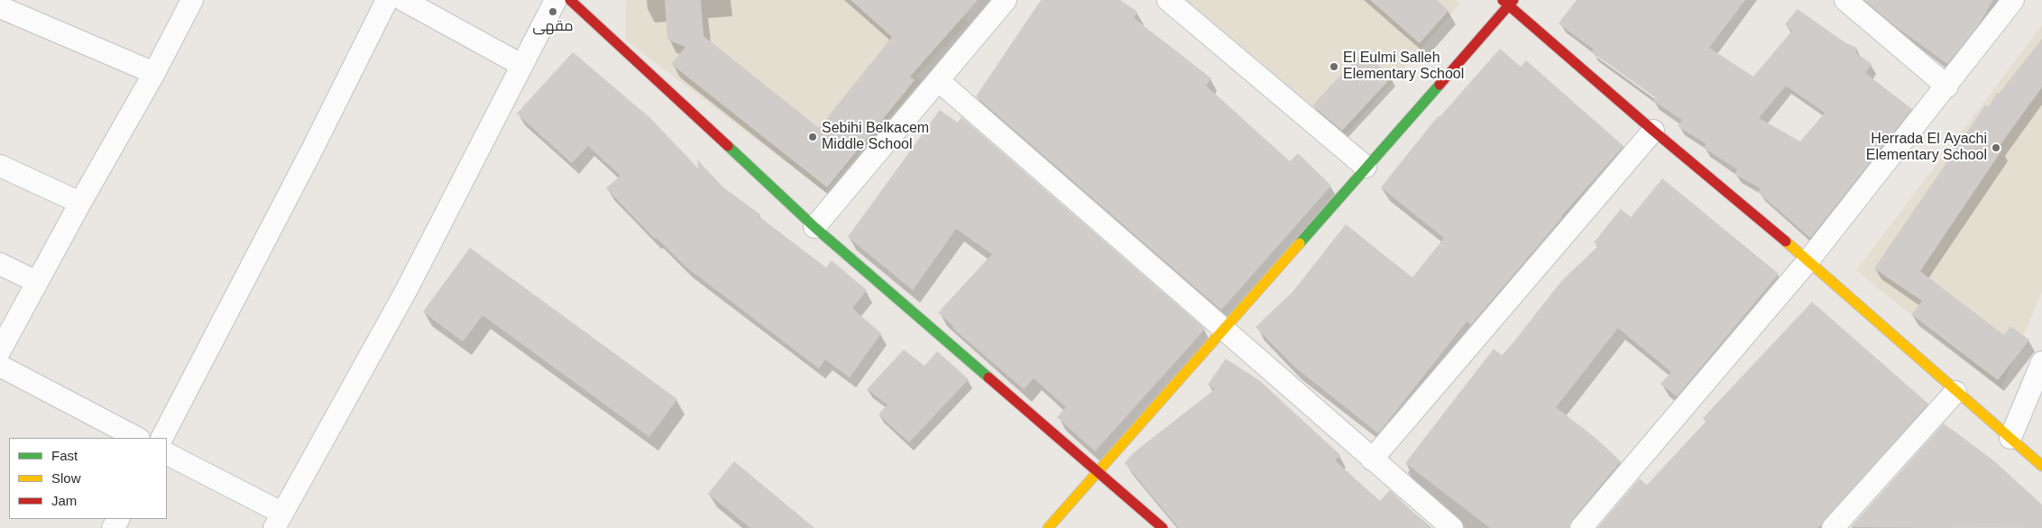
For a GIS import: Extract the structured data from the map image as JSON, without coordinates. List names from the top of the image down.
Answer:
{
  "places": [
    "مقهى",
    "El Eulmi Salleh Elementary School",
    "Sebihi Belkacem Middle School",
    "Herrada El Ayachi Elementary School"
  ],
  "legend": ["Fast", "Slow", "Jam"]
}
